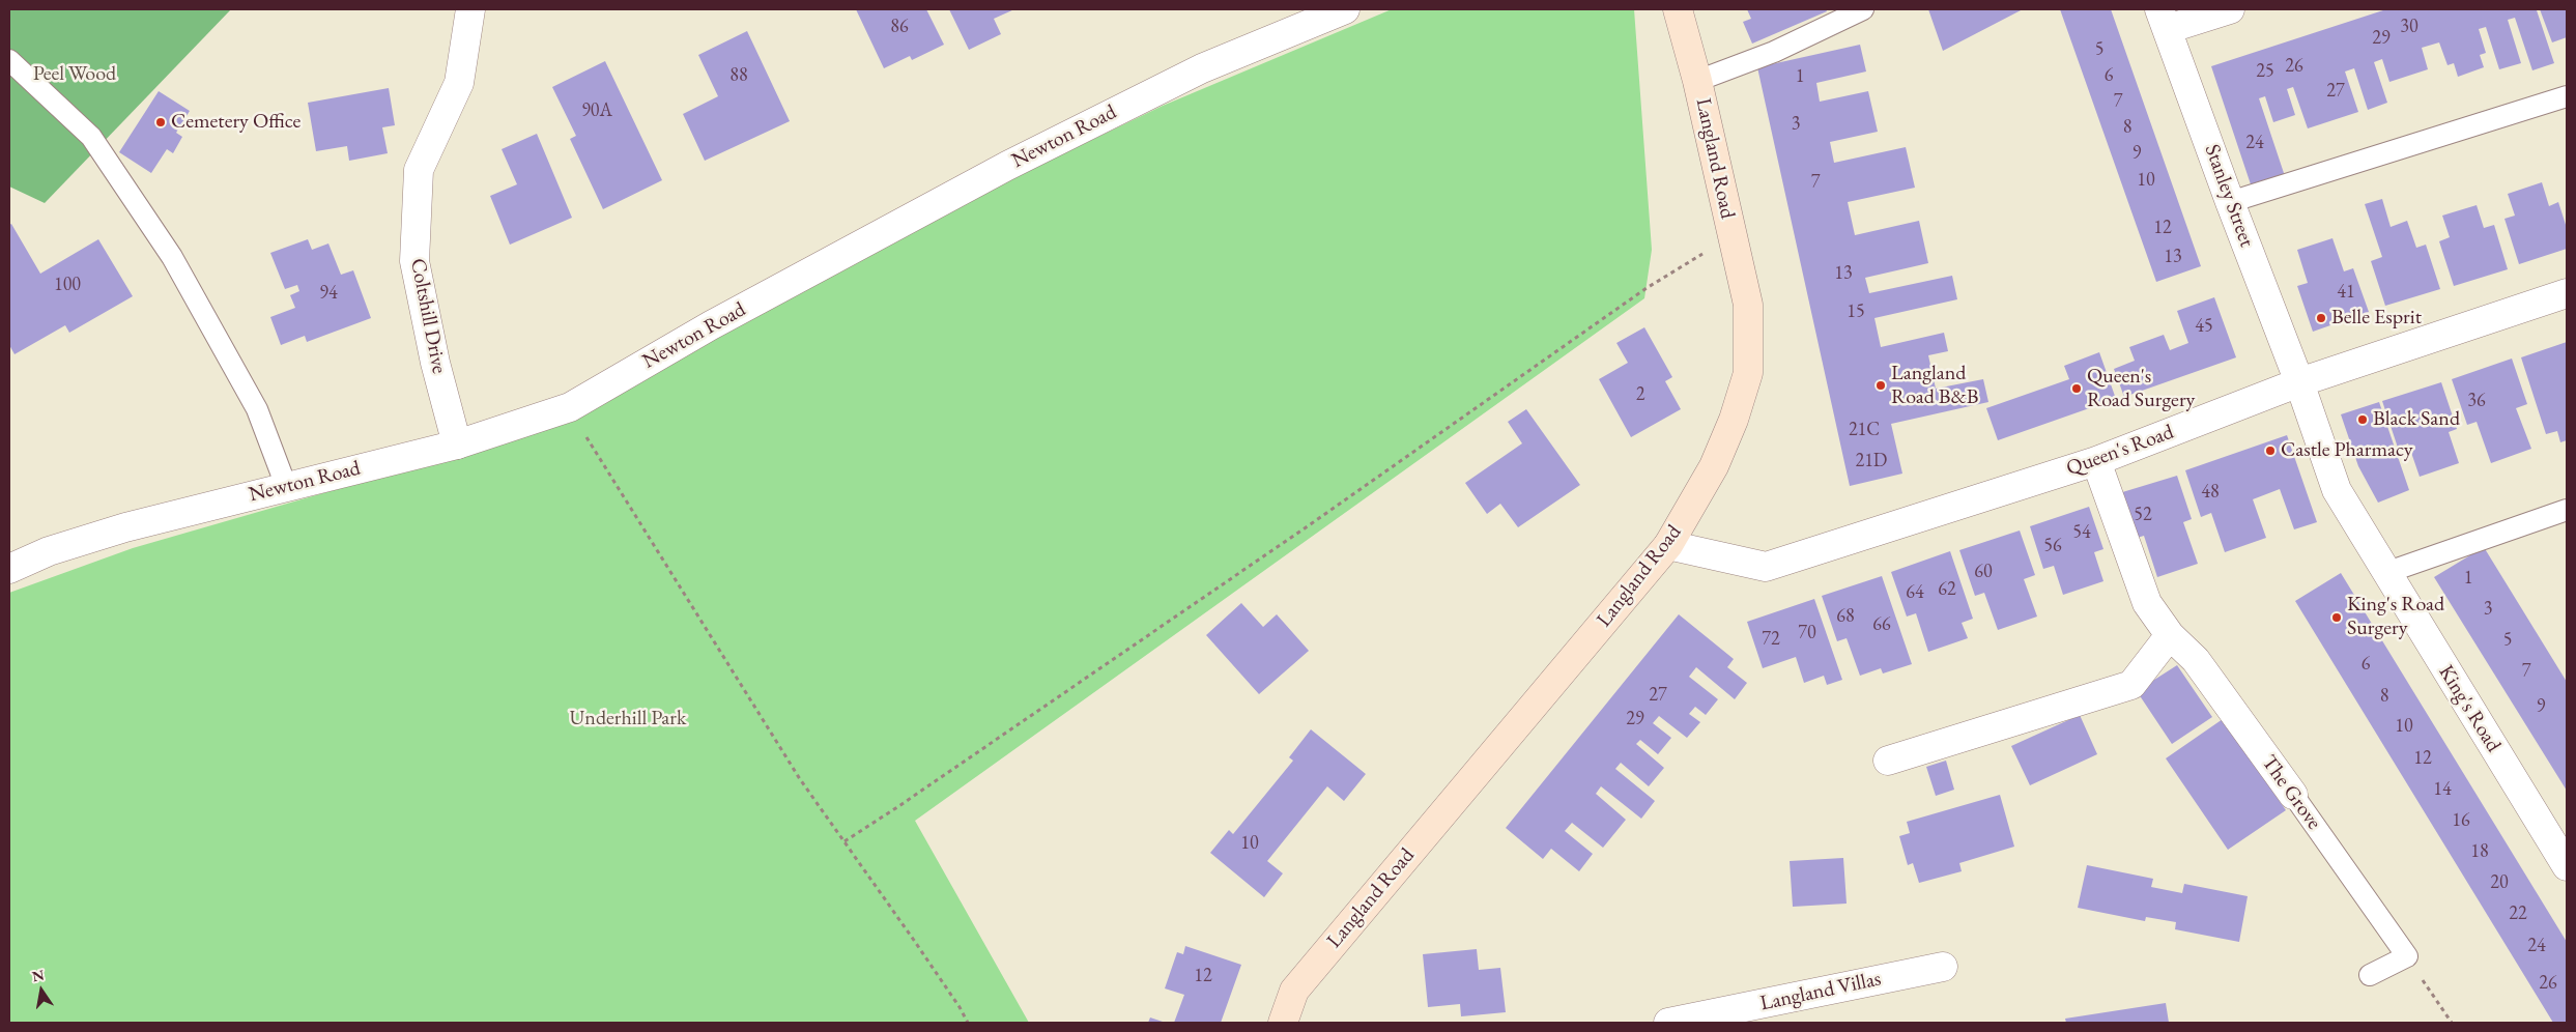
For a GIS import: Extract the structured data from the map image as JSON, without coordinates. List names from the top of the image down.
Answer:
{
  "streets": {
    "main road": ["Langland Road"],
    "street": [
      "Newton Road",
      "Stanley Street",
      "Coltshill Drive",
      "Queen's Road",
      "King's Road",
      "The Grove",
      "Langland Villas"
    ]
  },
  "crossings": [
    ["Newton Road", "Coltshill Drive"],
    ["Langland Road", "Queen's Road"],
    ["Stanley Street", "Queen's Road"],
    ["Stanley Street", "King's Road"],
    ["Queen's Road", "King's Road"],
    ["Queen's Road", "The Grove"]
  ],
  "parks": ["Peel Wood", "Underhill Park"],
  "places": [
    "Cemetery Office",
    "Belle Esprit",
    "Langland Road B&B",
    "Queen's Road Surgery",
    "Black Sand",
    "Castle Pharmacy",
    "King's Road Surgery"
  ],
  "house_numbers": [
    "86",
    "30",
    "29",
    "5",
    "26",
    "25",
    "88",
    "6",
    "1",
    "27",
    "7",
    "90A",
    "3",
    "8",
    "24",
    "9",
    "10",
    "7",
    "12",
    "13",
    "13",
    "100",
    "41",
    "94",
    "15",
    "45",
    "2",
    "36",
    "21C",
    "21D",
    "48",
    "52",
    "54",
    "56",
    "60",
    "1",
    "62",
    "64",
    "3",
    "68",
    "66",
    "70",
    "72",
    "5",
    "6",
    "7",
    "27",
    "8",
    "9",
    "29",
    "10",
    "12",
    "14",
    "16",
    "10",
    "18",
    "20",
    "22",
    "24",
    "12",
    "26"
  ],
  "north": "top"
}
